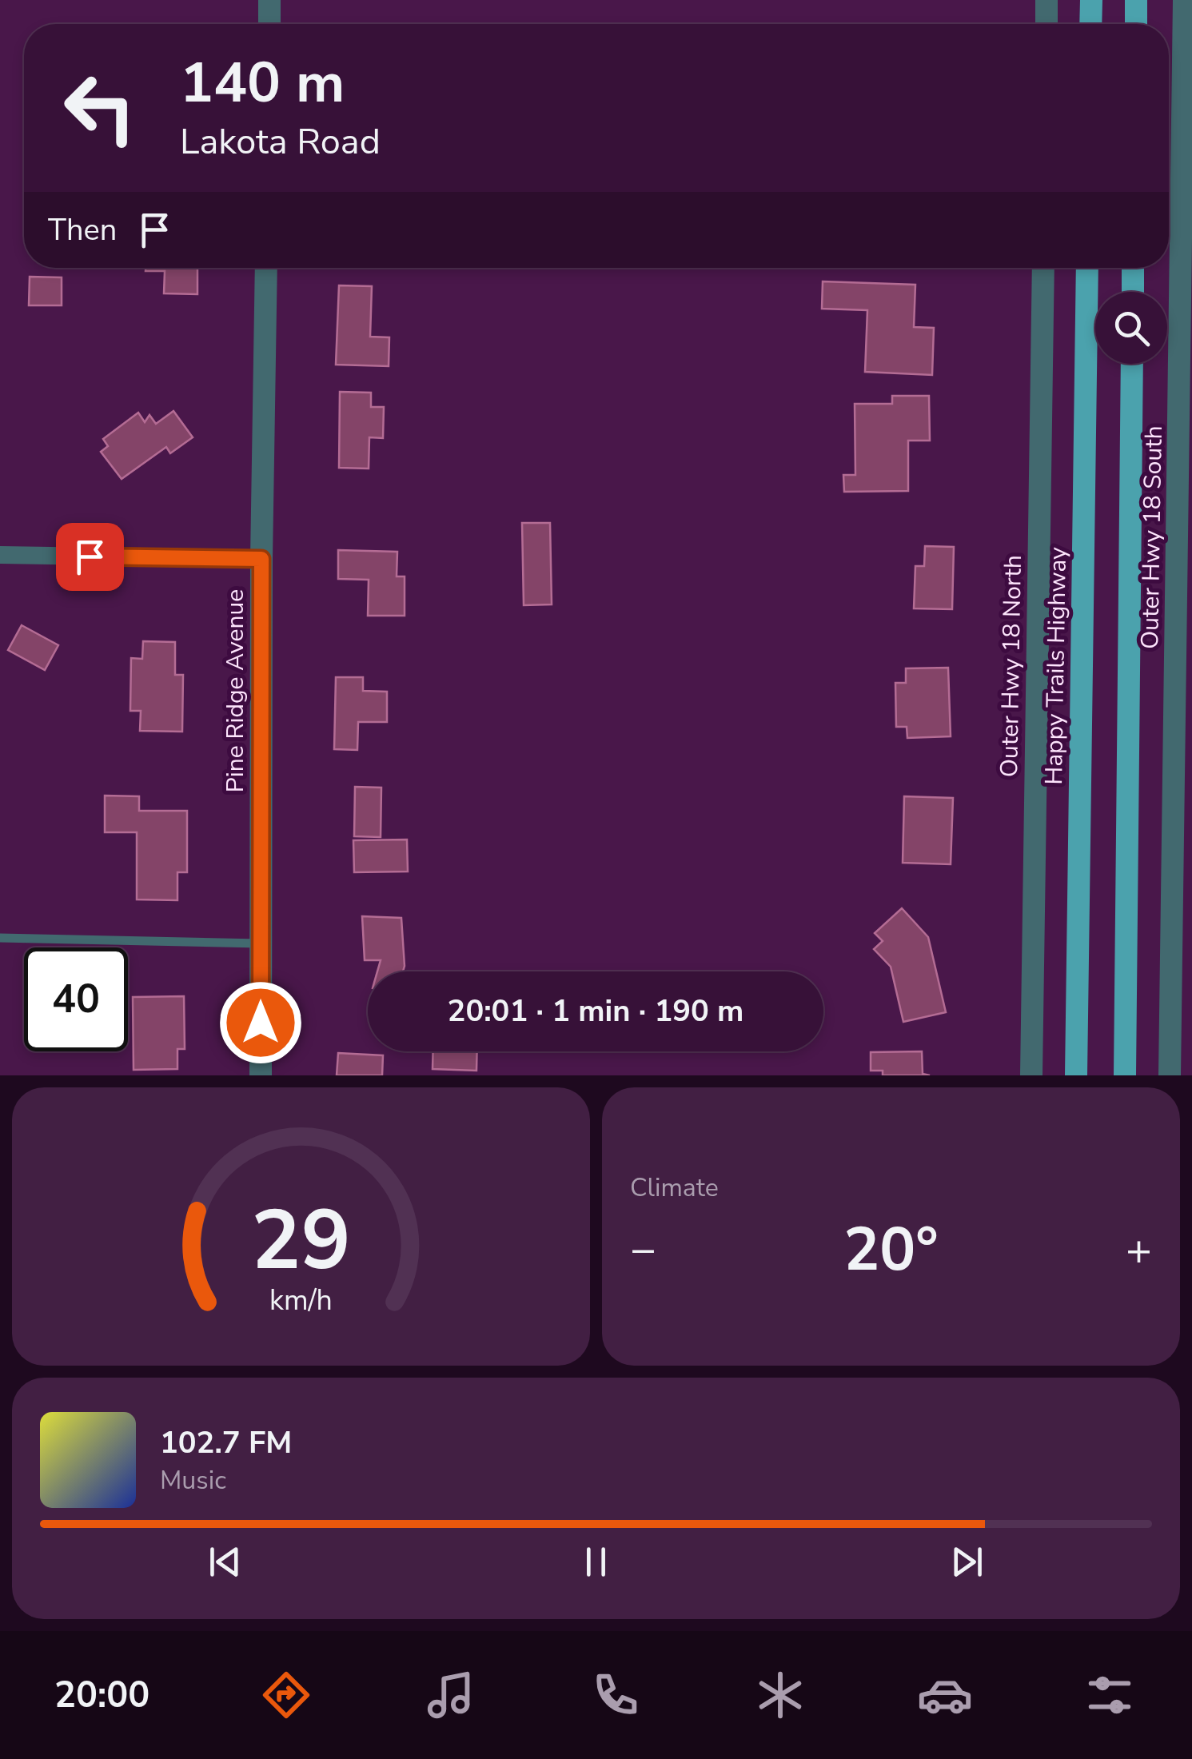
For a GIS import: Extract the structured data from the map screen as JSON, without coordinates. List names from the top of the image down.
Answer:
{
  "streets": {
    "main road": ["Happy Trails Highway"],
    "street": ["Outer Hwy 18 South", "Outer Hwy 18 North", "Pine Ridge Avenue"]
  },
  "page": {
    "turn": ["140 m", "Lakota Road"],
    "then": "Then",
    "limit": "40",
    "trip": "20:01 · 1 min · 190 m",
    "tile": "Climate",
    "heat": ["−", "20°", "+"],
    "song": ["102.7 FM", "Music"],
    "tabs": "20:00",
    "gauge": ["29", "km/h"]
  }
}
